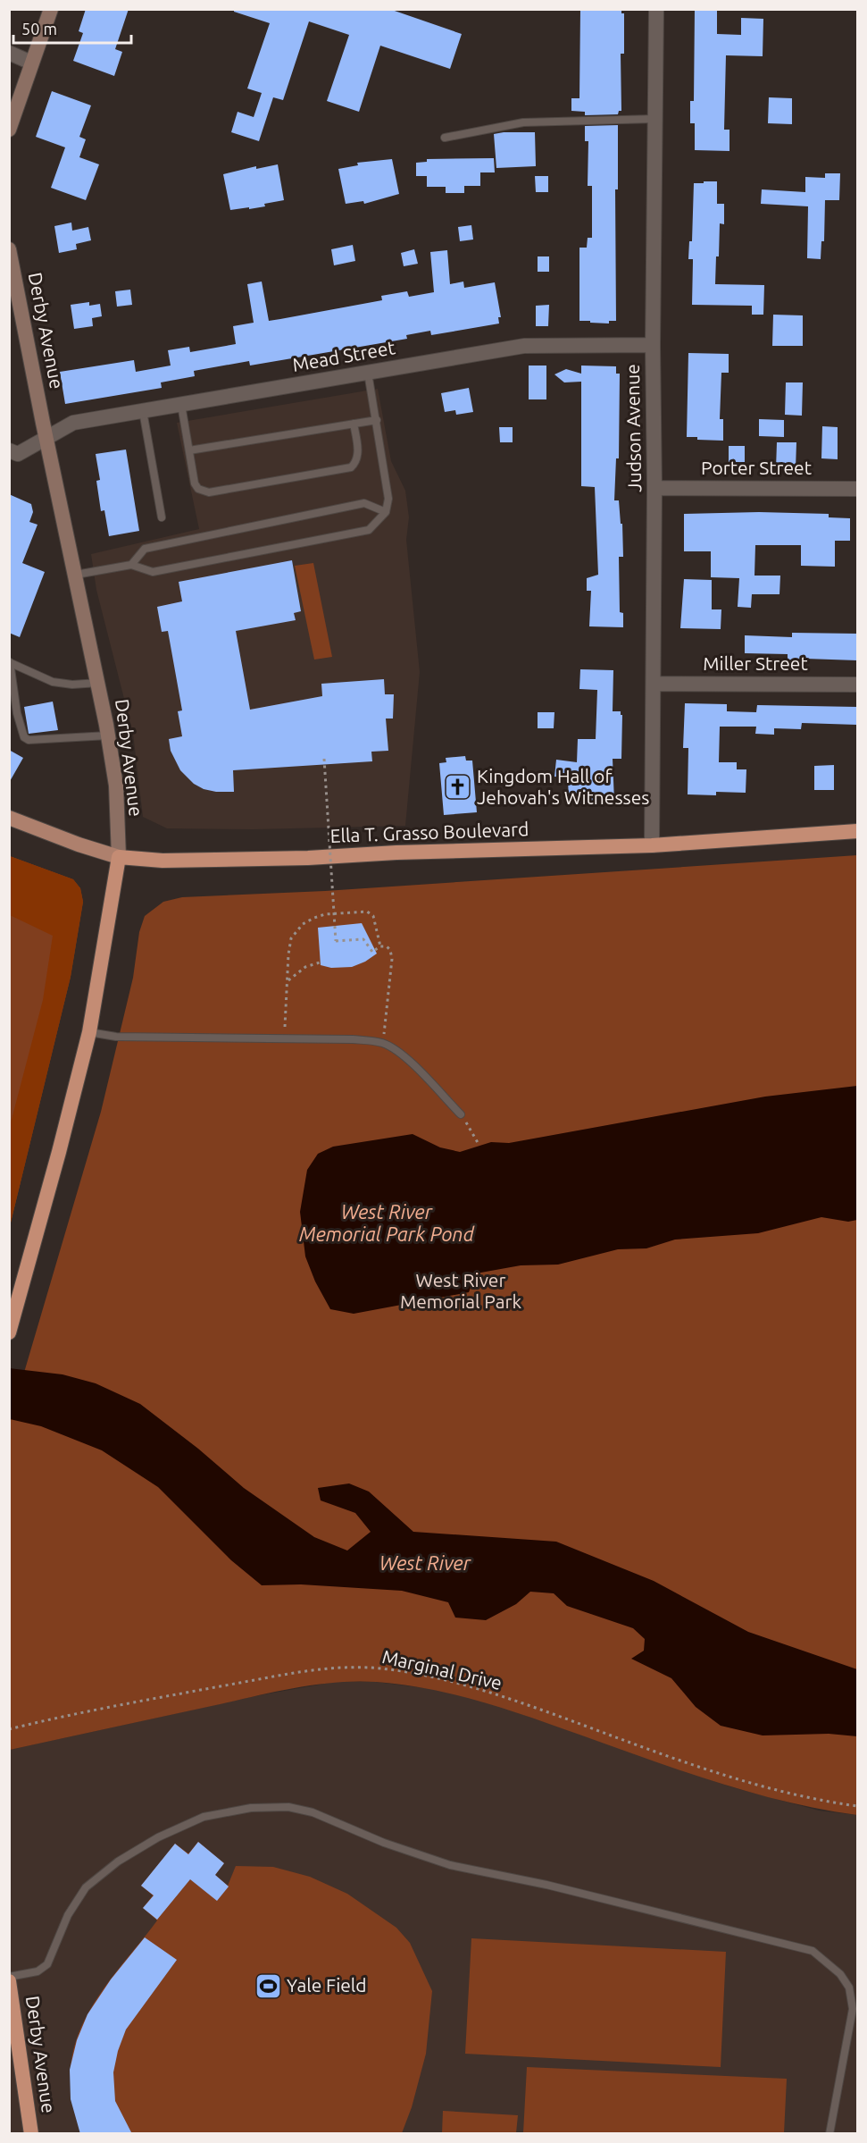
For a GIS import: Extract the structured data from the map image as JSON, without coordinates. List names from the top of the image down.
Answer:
{
  "streets": {
    "highway": ["Derby Avenue", "Ella T. Grasso Boulevard"],
    "street": [
      "Mead Street",
      "Judson Avenue",
      "Porter Street",
      "Miller Street"
    ],
    "path": ["Marginal Drive"]
  },
  "crossings": [
    ["Derby Avenue", "Mead Street"],
    ["Derby Avenue", "Ella T. Grasso Boulevard"],
    ["Mead Street", "Judson Avenue"],
    ["Judson Avenue", "Porter Street"],
    ["Judson Avenue", "Miller Street"],
    ["Judson Avenue", "Ella T. Grasso Boulevard"]
  ],
  "water": ["West River Memorial Park Pond", "West River"],
  "parks": ["West River Memorial Park"],
  "places": {
    "church": ["Kingdom Hall of Jehovah's Witnesses"],
    "sports": ["Yale Field"]
  },
  "scale_bar": "50 m"
}
